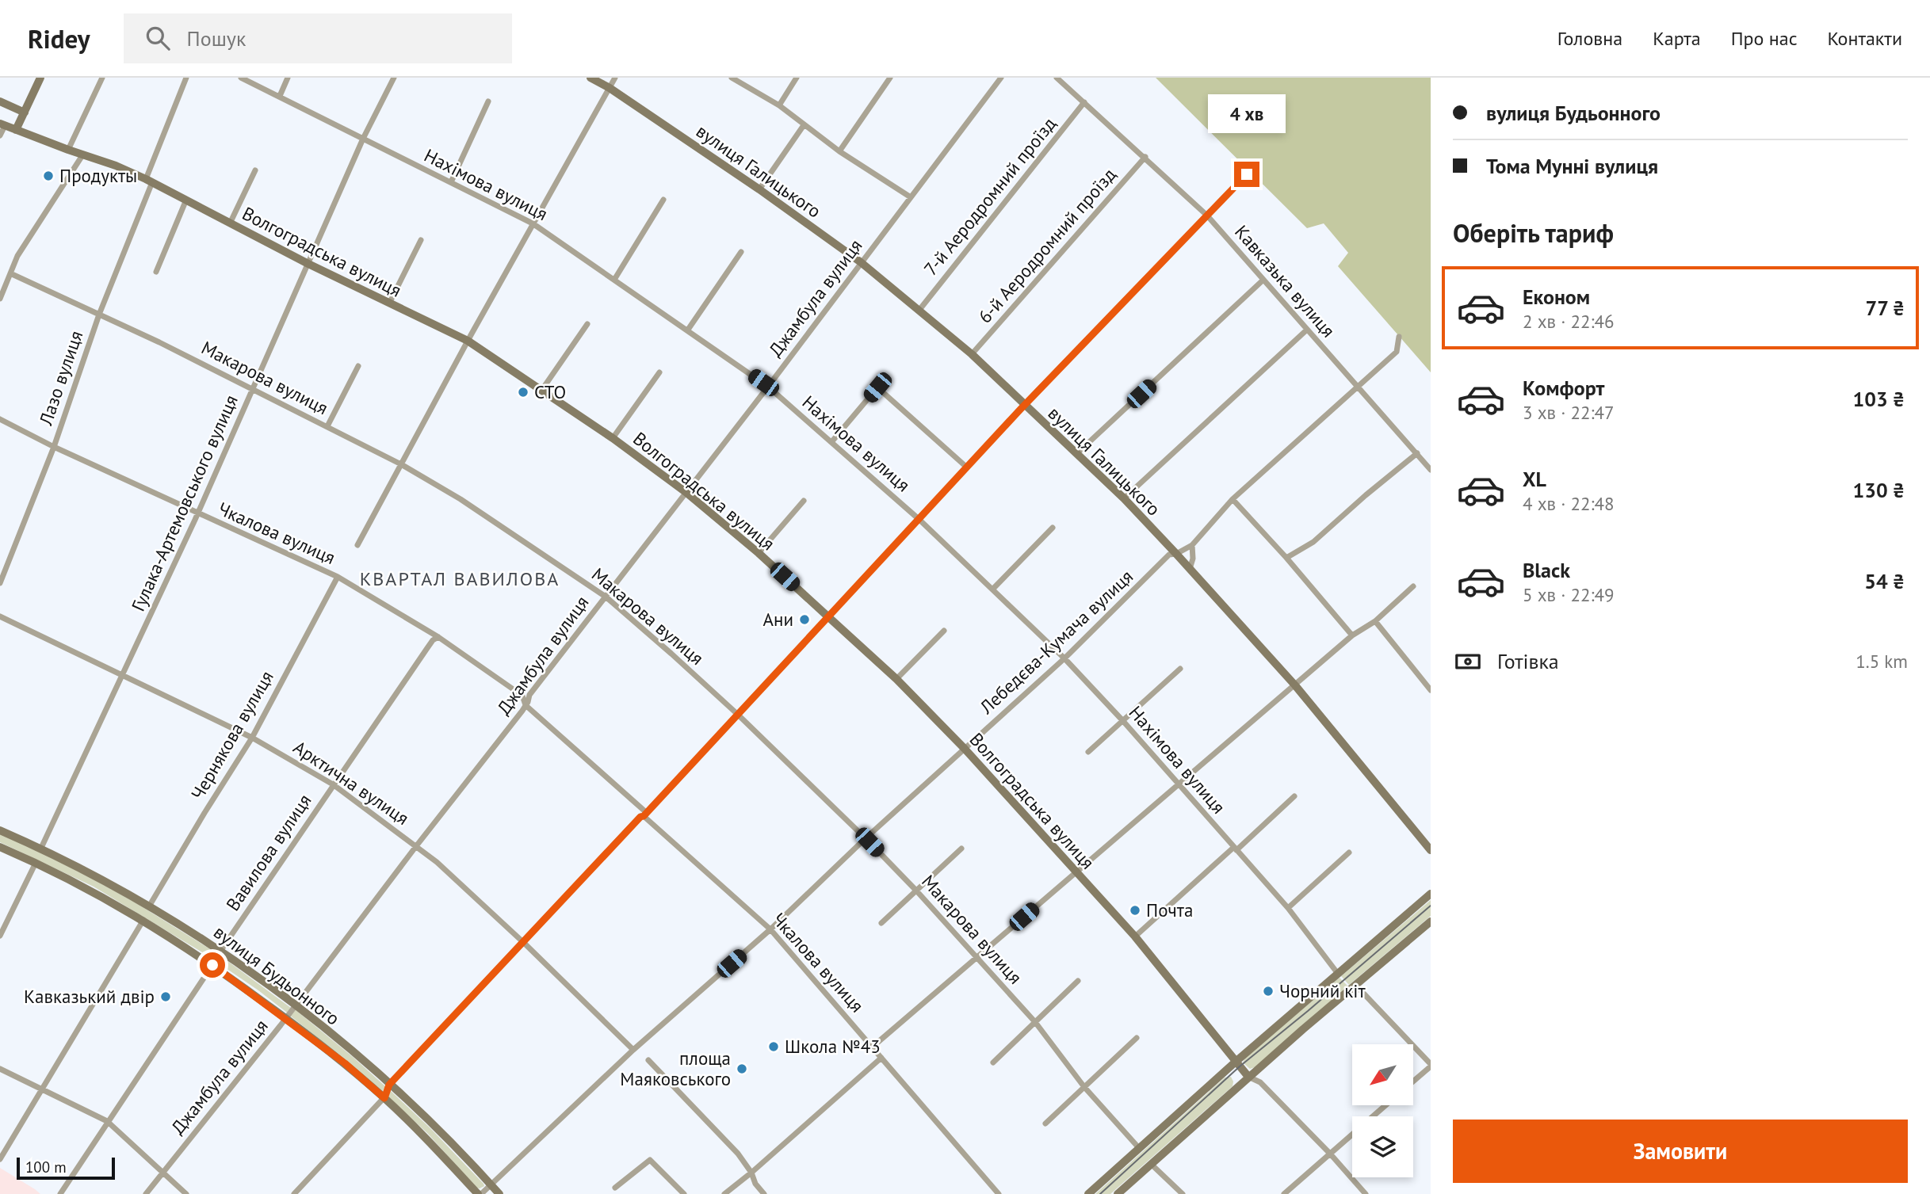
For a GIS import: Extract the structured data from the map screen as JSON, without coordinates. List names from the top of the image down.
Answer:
{
  "streets": {
    "street": [
      "вулиця Галицького",
      "Нахімова вулиця",
      "7-й Аеродромний проїзд",
      "6-й Аеродромний проїзд",
      "Волгоградська вулиця",
      "Кавказька вулиця",
      "Джамбула вулиця",
      "Лазо вулиця",
      "Макарова вулиця",
      "Гулака-Артемовського вулиця",
      "Чкалова вулиця",
      "Лебедєва-Кумача вулиця",
      "Чернякова вулиця",
      "Арктична вулиця",
      "Вавилова вулиця",
      "вулиця Будьонного"
    ]
  },
  "crossings": [
    ["вулиця Галицького", "7-й Аеродромний проїзд"],
    ["вулиця Галицького", "6-й Аеродромний проїзд"],
    ["вулиця Галицького", "Джамбула вулиця"],
    ["вулиця Галицького", "Лебедєва-Кумача вулиця"],
    ["Нахімова вулиця", "Джамбула вулиця"],
    ["Нахімова вулиця", "Гулака-Артемовського вулиця"],
    ["Нахімова вулиця", "Лебедєва-Кумача вулиця"],
    ["7-й Аеродромний проїзд", "Кавказька вулиця"],
    ["6-й Аеродромний проїзд", "Кавказька вулиця"],
    ["Волгоградська вулиця", "Джамбула вулиця"],
    ["Волгоградська вулиця", "Лазо вулиця"],
    ["Волгоградська вулиця", "Гулака-Артемовського вулиця"],
    ["Волгоградська вулиця", "Лебедєва-Кумача вулиця"],
    ["Кавказька вулиця", "Лебедєва-Кумача вулиця"],
    ["Джамбула вулиця", "Макарова вулиця"],
    ["Джамбула вулиця", "Чкалова вулиця"],
    ["Джамбула вулиця", "Арктична вулиця"],
    ["Джамбула вулиця", "вулиця Будьонного"],
    ["Лазо вулиця", "Макарова вулиця"],
    ["Лазо вулиця", "Чкалова вулиця"],
    ["Макарова вулиця", "Гулака-Артемовського вулиця"],
    ["Макарова вулиця", "Лебедєва-Кумача вулиця"],
    ["Гулака-Артемовського вулиця", "Чкалова вулиця"],
    ["Гулака-Артемовського вулиця", "Арктична вулиця"],
    ["Гулака-Артемовського вулиця", "вулиця Будьонного"],
    ["Чкалова вулиця", "Лебедєва-Кумача вулиця"],
    ["Чкалова вулиця", "Чернякова вулиця"],
    ["Чкалова вулиця", "Вавилова вулиця"],
    ["Лебедєва-Кумача вулиця", "Арктична вулиця"],
    ["Лебедєва-Кумача вулиця", "вулиця Будьонного"],
    ["Чернякова вулиця", "Арктична вулиця"],
    ["Чернякова вулиця", "вулиця Будьонного"],
    ["Арктична вулиця", "Вавилова вулиця"],
    ["Вавилова вулиця", "вулиця Будьонного"]
  ],
  "districts": ["КВАРТАЛ ВАВИЛОВА"],
  "places": [
    "Продукты",
    "СТО",
    "Ани",
    "Почта",
    "Чорний кіт",
    "Кавказький двір",
    "Школа №43",
    "площа Маяковського"
  ],
  "scale_bar": "100 m",
  "north": "bottom left",
  "page": {
    "header": "Ridey",
    "search": "Пошук",
    "nav": [
      "Головна",
      "Карта",
      "Про нас",
      "Контакти"
    ],
    "banner": ["вулиця Будьонного", "Тома Мунні вулиця"],
    "bubble": "4 хв",
    "heading": "Оберіть тариф",
    "list": [
      {
        "name": "Економ",
        "note": "2 хв · 22:46",
        "value": "77 ₴"
      },
      {
        "name": "Комфорт",
        "note": "3 хв · 22:47",
        "value": "103 ₴"
      },
      {
        "name": "XL",
        "note": "4 хв · 22:48",
        "value": "130 ₴"
      },
      {
        "name": "Black",
        "note": "5 хв · 22:49",
        "value": "54 ₴"
      }
    ],
    "pay": ["Готівка", "1.5 km"],
    "buttons": "Замовити",
    "scale": "100 m"
  }
}
